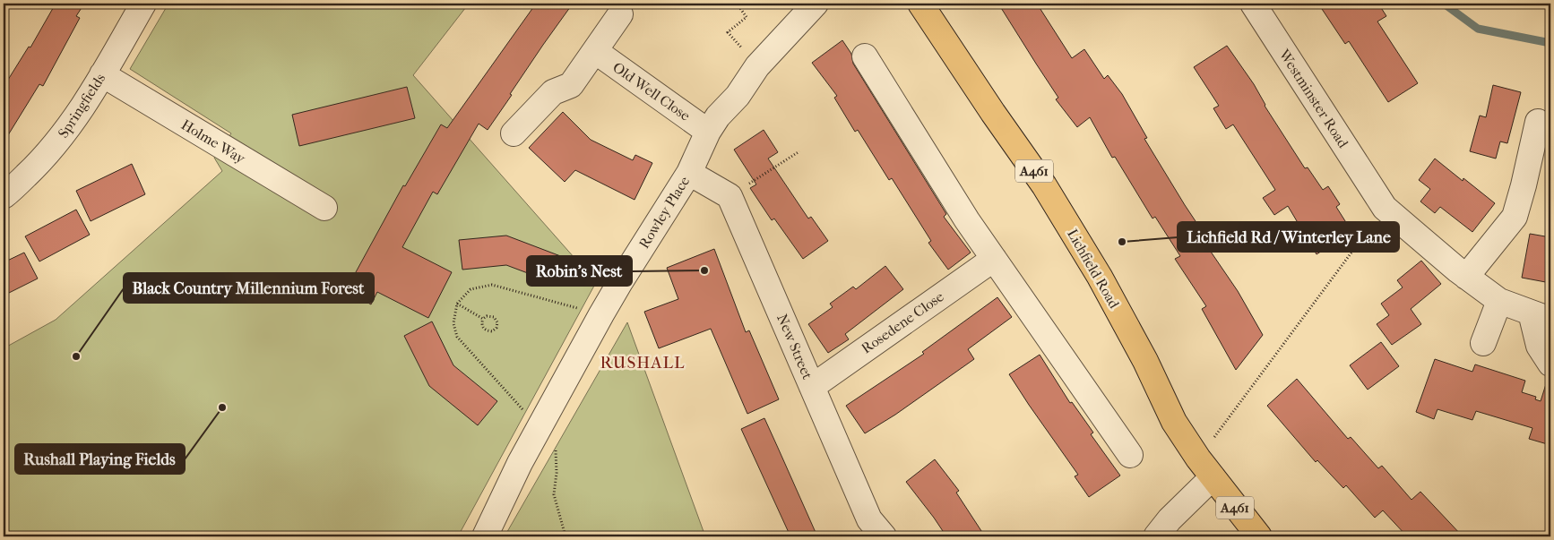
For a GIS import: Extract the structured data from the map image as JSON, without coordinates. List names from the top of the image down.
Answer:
{
  "streets": {
    "highway": ["A461", "Lichfield Road"],
    "street": [
      "Old Well Close",
      "Westminster Road",
      "Springfields",
      "Holme Way",
      "Rowley Place",
      "Rosedene Close",
      "New Street"
    ]
  },
  "crossings": [
    ["Old Well Close", "Rowley Place"],
    ["Springfields", "Holme Way"],
    ["Rosedene Close", "New Street"]
  ],
  "districts": ["RUSHALL"],
  "places": [
    "Lichfield Rd / Winterley Lane",
    "Robin's Nest",
    "Black Country Millennium Forest",
    "Rushall Playing Fields"
  ]
}
